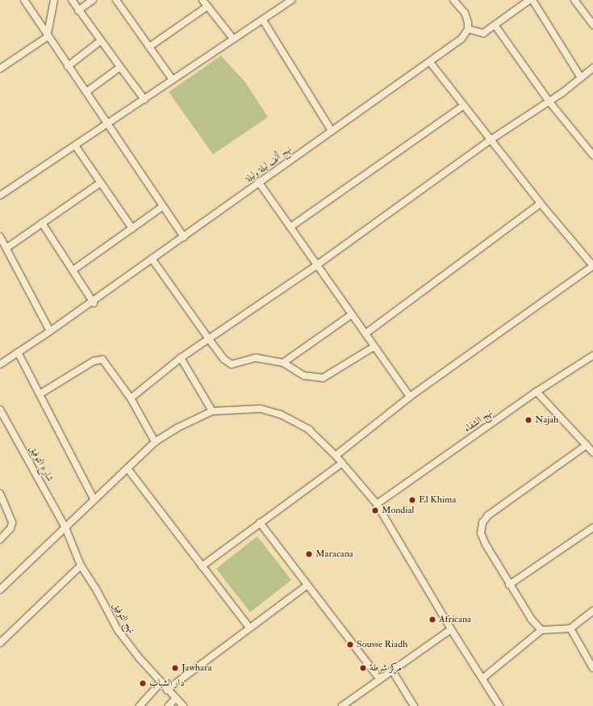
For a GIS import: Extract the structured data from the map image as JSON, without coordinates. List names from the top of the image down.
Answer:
{
  "streets": {
    "street": [
      "نهج ألف ليلة وليلة",
      "نهج الشفاء",
      "شارع التوفيق",
      "نهج التوفيق"
    ]
  },
  "crossings": [
    ["شارع التوفيق", "نهج التوفيق"]
  ],
  "places": [
    "Najah",
    "El Khima",
    "Mondial",
    "Maracana",
    "Africana",
    "Sousse Riadh",
    "Jawhara",
    "مركز شرطة",
    "دار الشباب"
  ]
}
